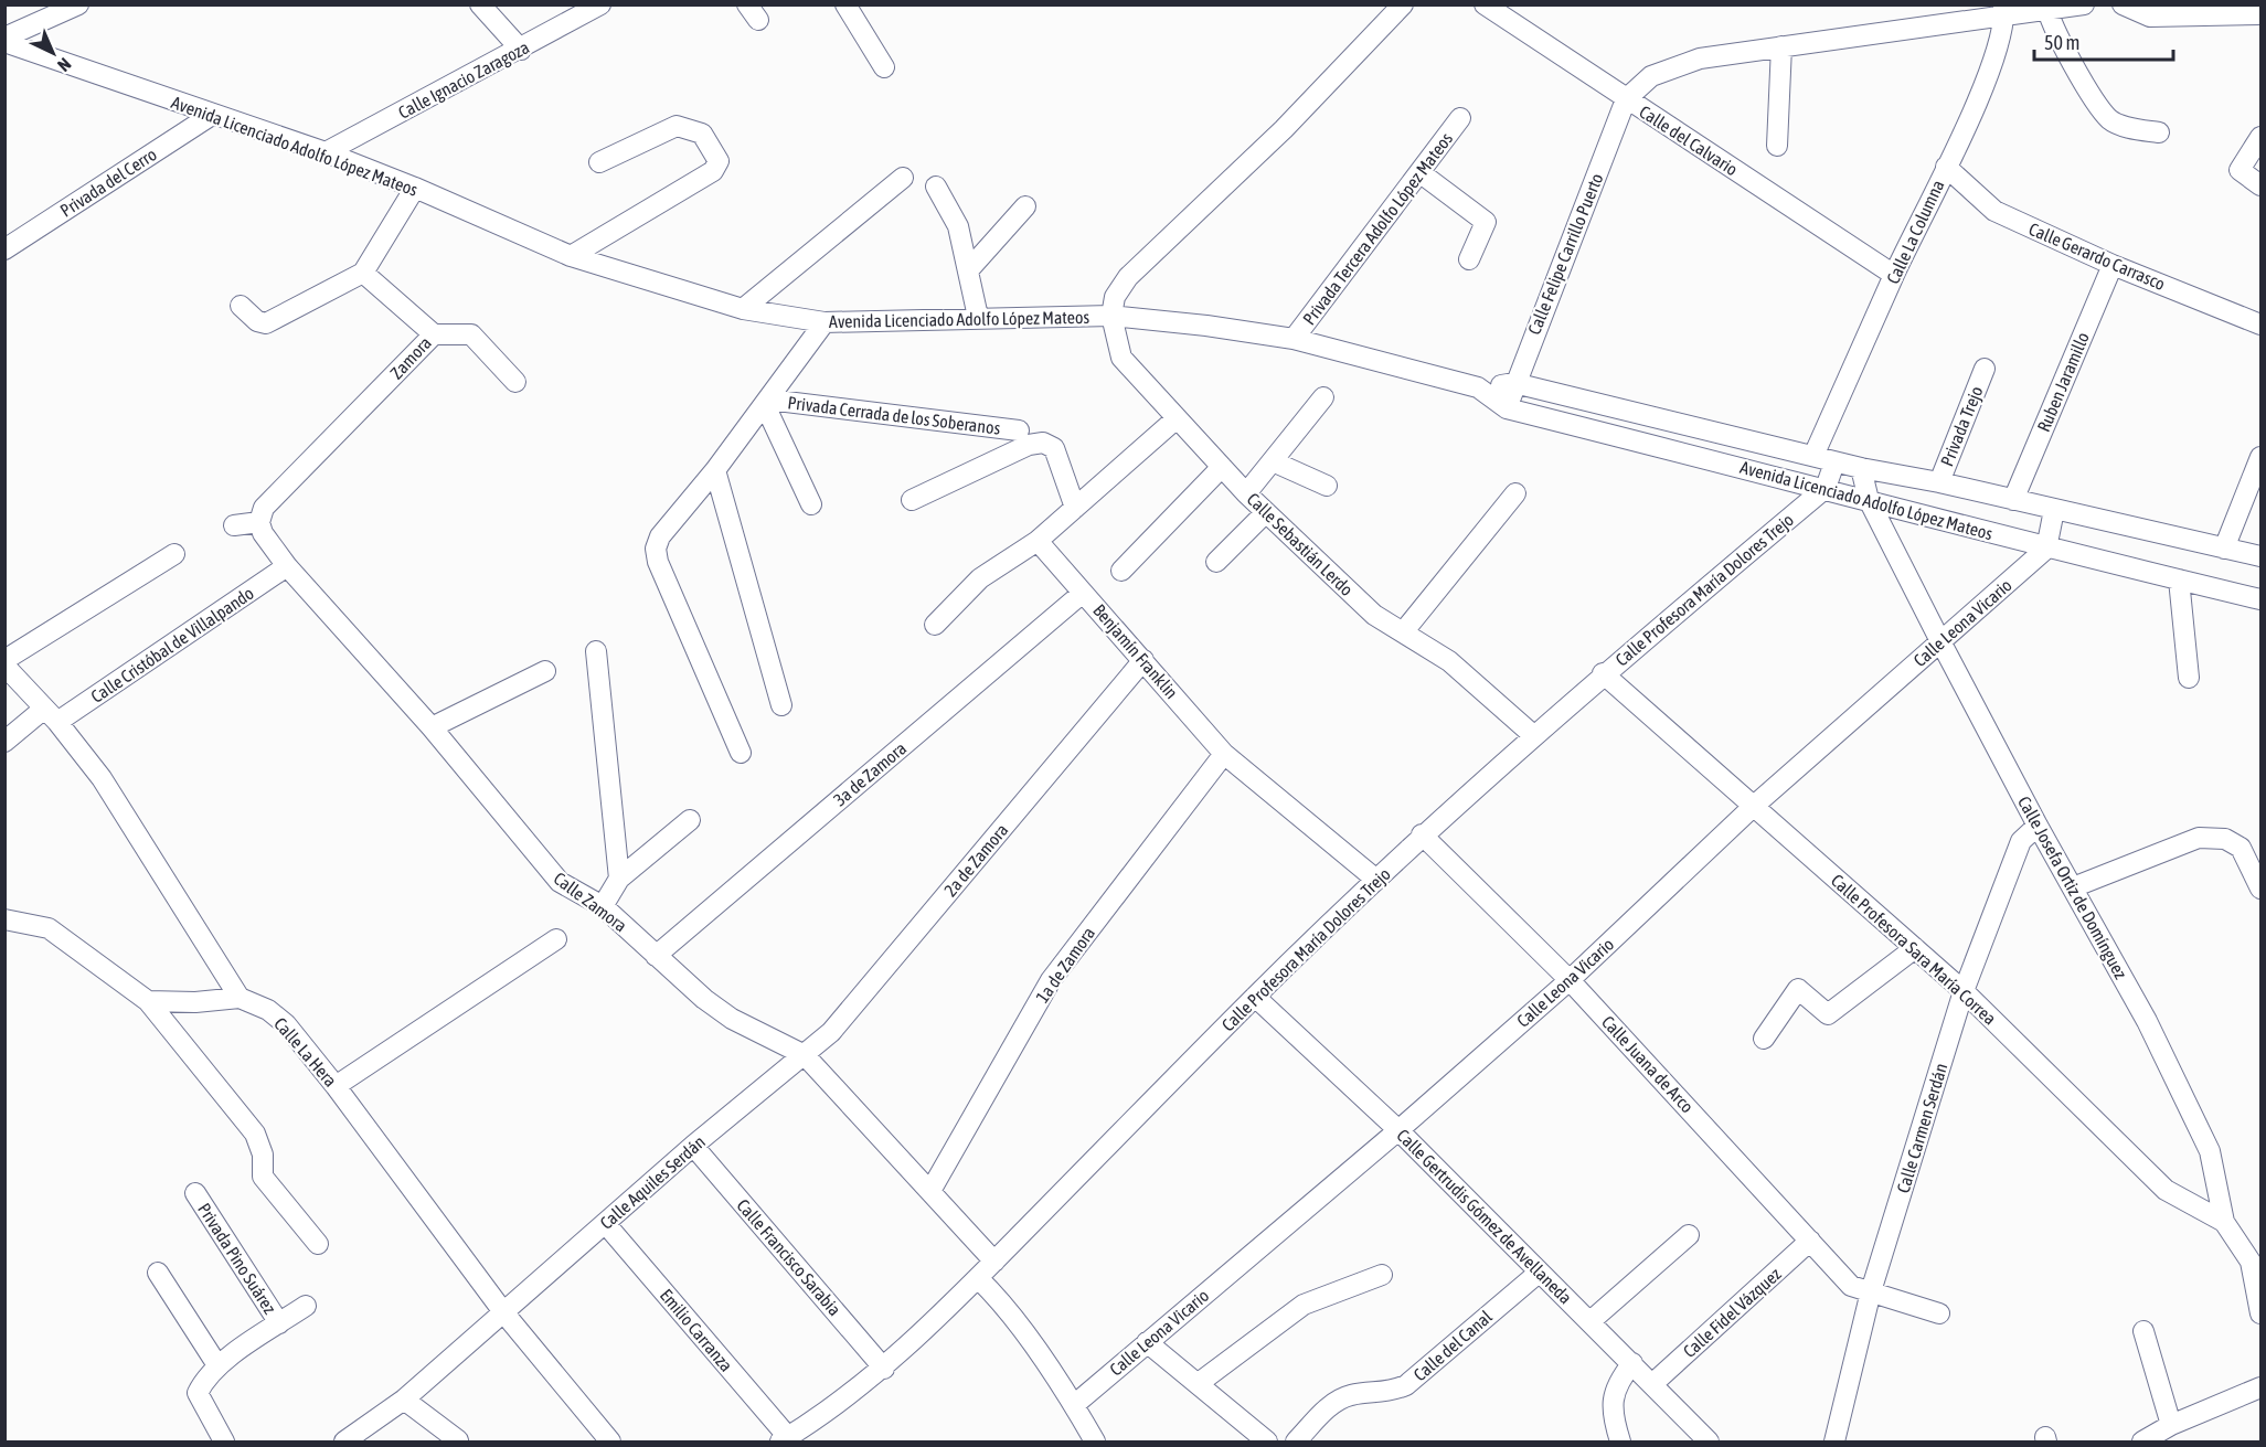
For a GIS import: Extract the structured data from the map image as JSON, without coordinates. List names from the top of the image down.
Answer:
{
  "streets": {
    "street": [
      "Calle Ignacio Zaragoza",
      "Calle del Calvario",
      "Avenida Licenciado Adolfo López Mateos",
      "Privada del Cerro",
      "Privada Tercera Adolfo López Mateos",
      "Calle La Columna",
      "Calle Felipe Carrillo Puerto",
      "Calle Gerardo Carrasco",
      "Zamora",
      "Ruben Jaramillo",
      "Privada Cerrada de los Soberanos",
      "Privada Trejo",
      "Calle Sebastián Lerdo",
      "Calle Profesora María Dolores Trejo",
      "Calle Leona Vicario",
      "Calle Cristóbal de Villalpando",
      "Benjamín Franklin",
      "3a de Zamora",
      "2a de Zamora",
      "Calle Josefa Ortiz de Domínguez",
      "Calle Zamora",
      "Calle Profesora Sara María Correa",
      "1a de Zamora",
      "Calle La Hera",
      "Calle Juana de Arco",
      "Calle Carmen Serdán",
      "Calle Aquiles Serdán",
      "Calle Gertrudis Gómez de Avellaneda",
      "Calle Francisco Sarabia",
      "Privada Pino Suárez",
      "Calle Fidel Vázquez",
      "Emilio Carranza",
      "Calle del Canal"
    ]
  },
  "crossings": [
    ["Calle Ignacio Zaragoza", "Avenida Licenciado Adolfo López Mateos"],
    ["Calle del Calvario", "Calle La Columna"],
    ["Calle del Calvario", "Calle Felipe Carrillo Puerto"],
    ["Avenida Licenciado Adolfo López Mateos", "Privada del Cerro"],
    ["Avenida Licenciado Adolfo López Mateos", "Privada Tercera Adolfo López Mateos"],
    ["Avenida Licenciado Adolfo López Mateos", "Calle La Columna"],
    ["Avenida Licenciado Adolfo López Mateos", "Calle Felipe Carrillo Puerto"],
    ["Avenida Licenciado Adolfo López Mateos", "Ruben Jaramillo"],
    ["Avenida Licenciado Adolfo López Mateos", "Privada Cerrada de los Soberanos"],
    ["Avenida Licenciado Adolfo López Mateos", "Privada Trejo"],
    ["Avenida Licenciado Adolfo López Mateos", "Calle Sebastián Lerdo"],
    ["Avenida Licenciado Adolfo López Mateos", "Calle Profesora María Dolores Trejo"],
    ["Avenida Licenciado Adolfo López Mateos", "Calle Leona Vicario"],
    ["Avenida Licenciado Adolfo López Mateos", "Calle Josefa Ortiz de Domínguez"],
    ["Calle La Columna", "Calle Gerardo Carrasco"],
    ["Calle Gerardo Carrasco", "Ruben Jaramillo"],
    ["Zamora", "Calle Zamora"],
    ["Calle Sebastián Lerdo", "Calle Profesora María Dolores Trejo"],
    ["Calle Profesora María Dolores Trejo", "Benjamín Franklin"],
    ["Calle Profesora María Dolores Trejo", "Calle Zamora"],
    ["Calle Profesora María Dolores Trejo", "Calle Profesora Sara María Correa"],
    ["Calle Profesora María Dolores Trejo", "Calle Juana de Arco"],
    ["Calle Profesora María Dolores Trejo", "Calle Gertrudis Gómez de Avellaneda"],
    ["Calle Profesora María Dolores Trejo", "Calle Francisco Sarabia"],
    ["Calle Profesora María Dolores Trejo", "Emilio Carranza"],
    ["Calle Leona Vicario", "Calle Josefa Ortiz de Domínguez"],
    ["Calle Leona Vicario", "Calle Profesora Sara María Correa"],
    ["Calle Leona Vicario", "Calle Juana de Arco"],
    ["Calle Leona Vicario", "Calle Gertrudis Gómez de Avellaneda"],
    ["Calle Cristóbal de Villalpando", "Calle Zamora"],
    ["Benjamín Franklin", "3a de Zamora"],
    ["Benjamín Franklin", "2a de Zamora"],
    ["Benjamín Franklin", "1a de Zamora"],
    ["3a de Zamora", "Calle Zamora"],
    ["2a de Zamora", "Calle Zamora"],
    ["2a de Zamora", "Calle Aquiles Serdán"],
    ["Calle Josefa Ortiz de Domínguez", "Calle Profesora Sara María Correa"],
    ["Calle Josefa Ortiz de Domínguez", "Calle Carmen Serdán"],
    ["Calle Zamora", "1a de Zamora"],
    ["Calle Zamora", "Calle Aquiles Serdán"],
    ["Calle Profesora Sara María Correa", "Calle Carmen Serdán"],
    ["Calle La Hera", "Calle Aquiles Serdán"],
    ["Calle Juana de Arco", "Calle Carmen Serdán"],
    ["Calle Juana de Arco", "Calle Fidel Vázquez"],
    ["Calle Aquiles Serdán", "Calle Francisco Sarabia"],
    ["Calle Aquiles Serdán", "Emilio Carranza"],
    ["Calle Gertrudis Gómez de Avellaneda", "Calle Fidel Vázquez"],
    ["Calle Gertrudis Gómez de Avellaneda", "Calle del Canal"]
  ],
  "scale_bar": "50 m",
  "north": "bottom right"
}
